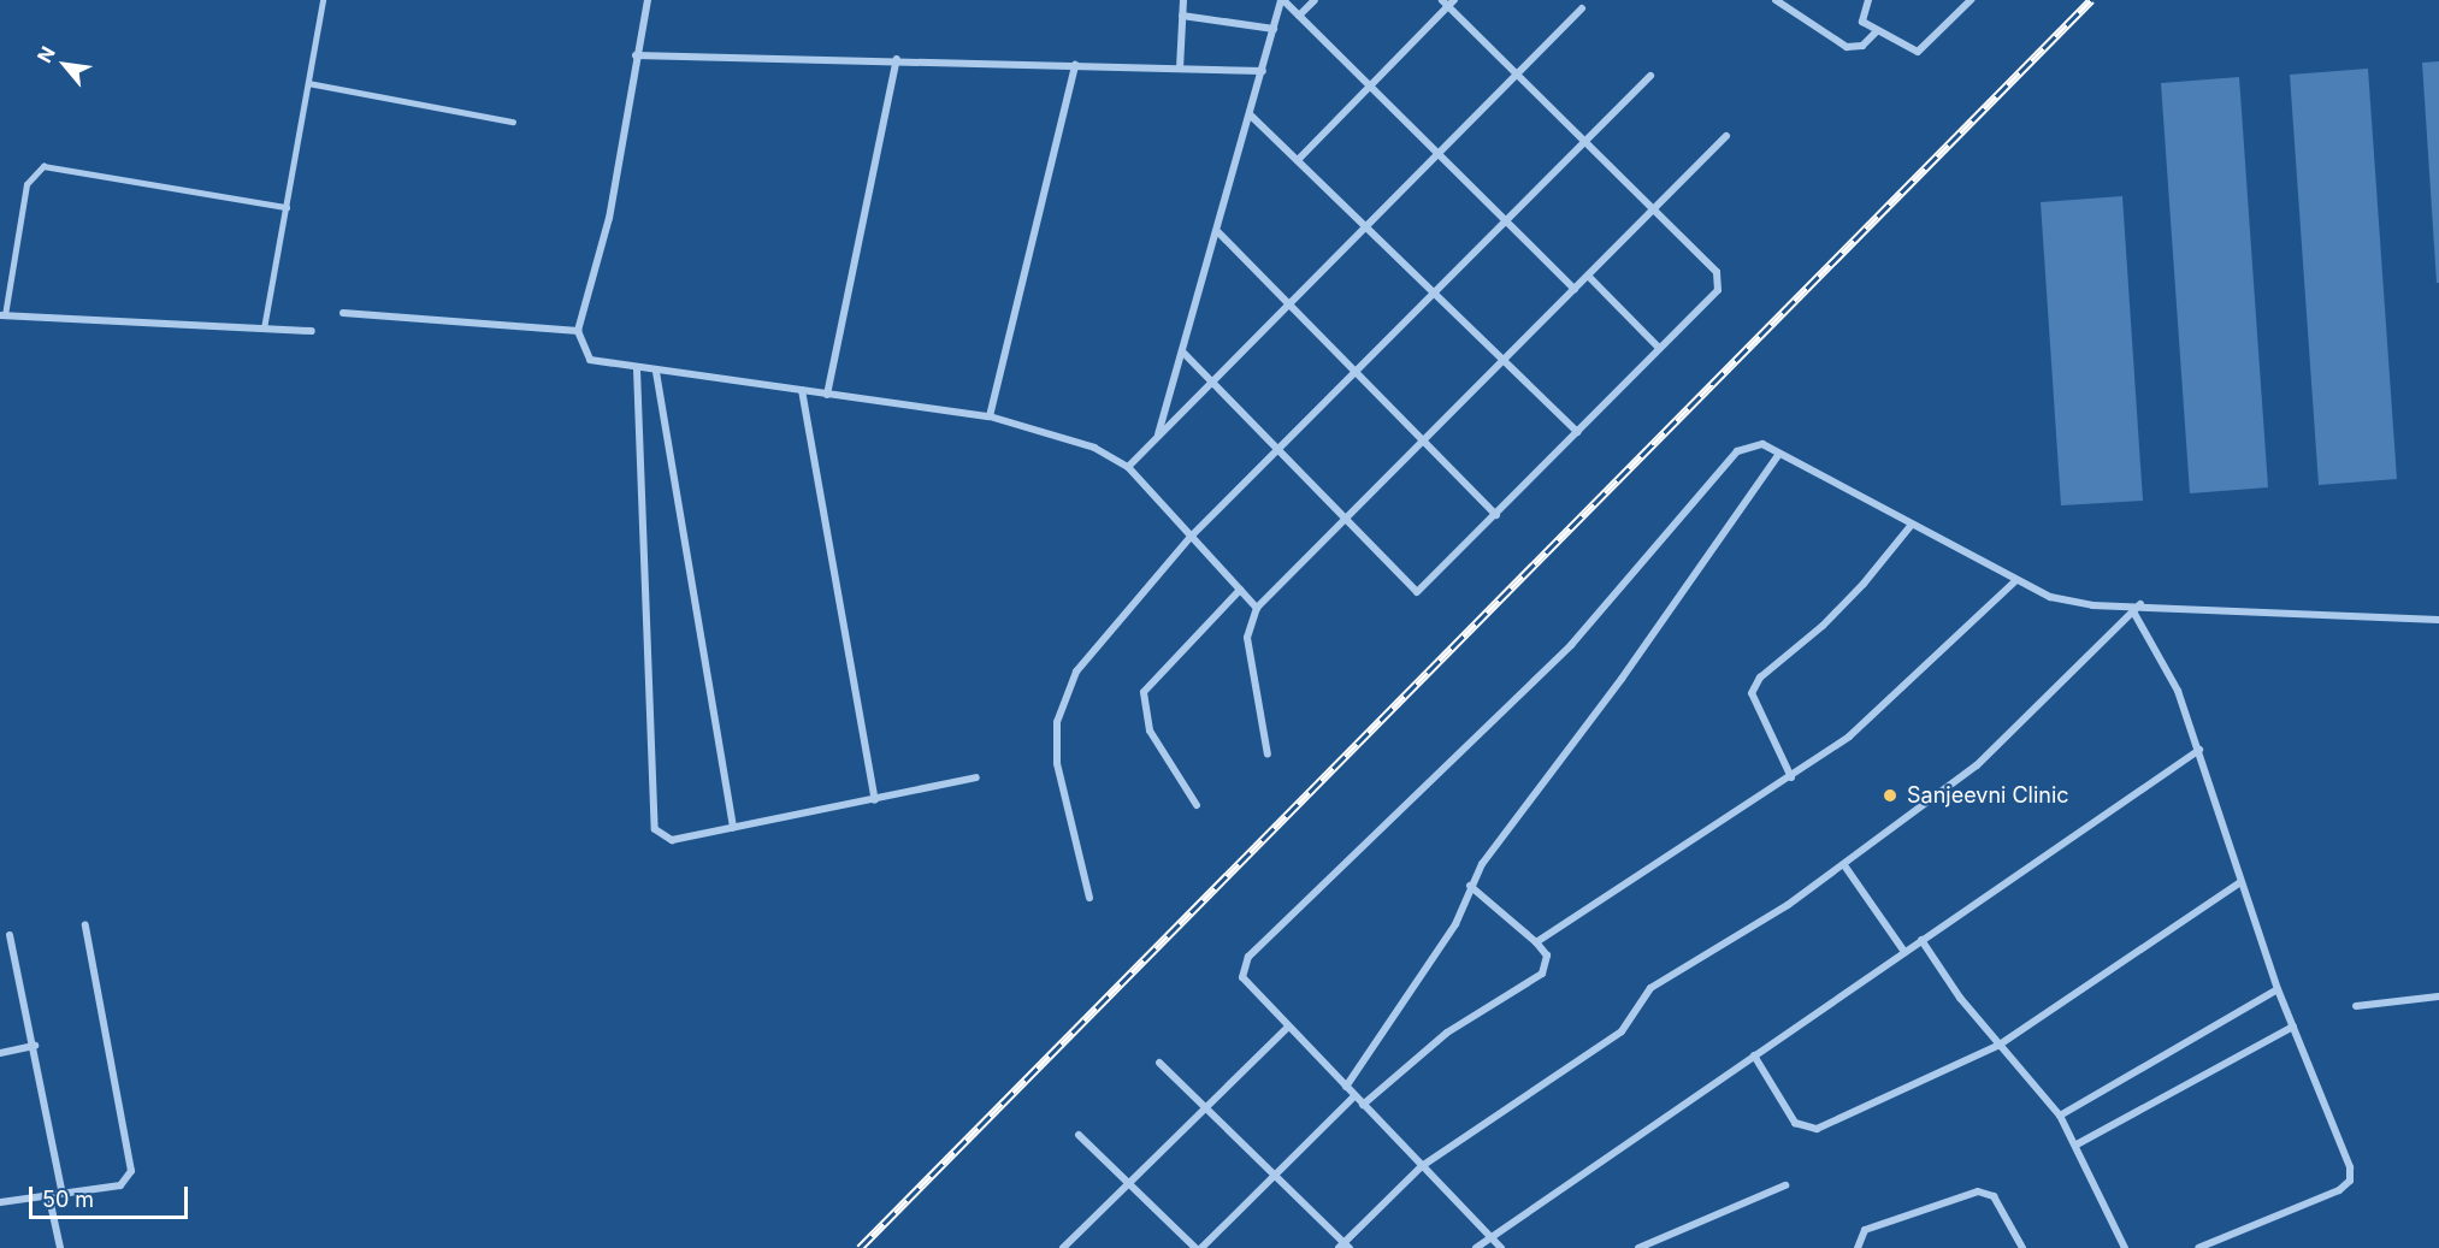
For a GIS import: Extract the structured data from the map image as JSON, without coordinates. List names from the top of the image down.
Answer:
{
  "places": ["Sanjeevni Clinic"],
  "scale_bar": "50 m",
  "north": "top left"
}
